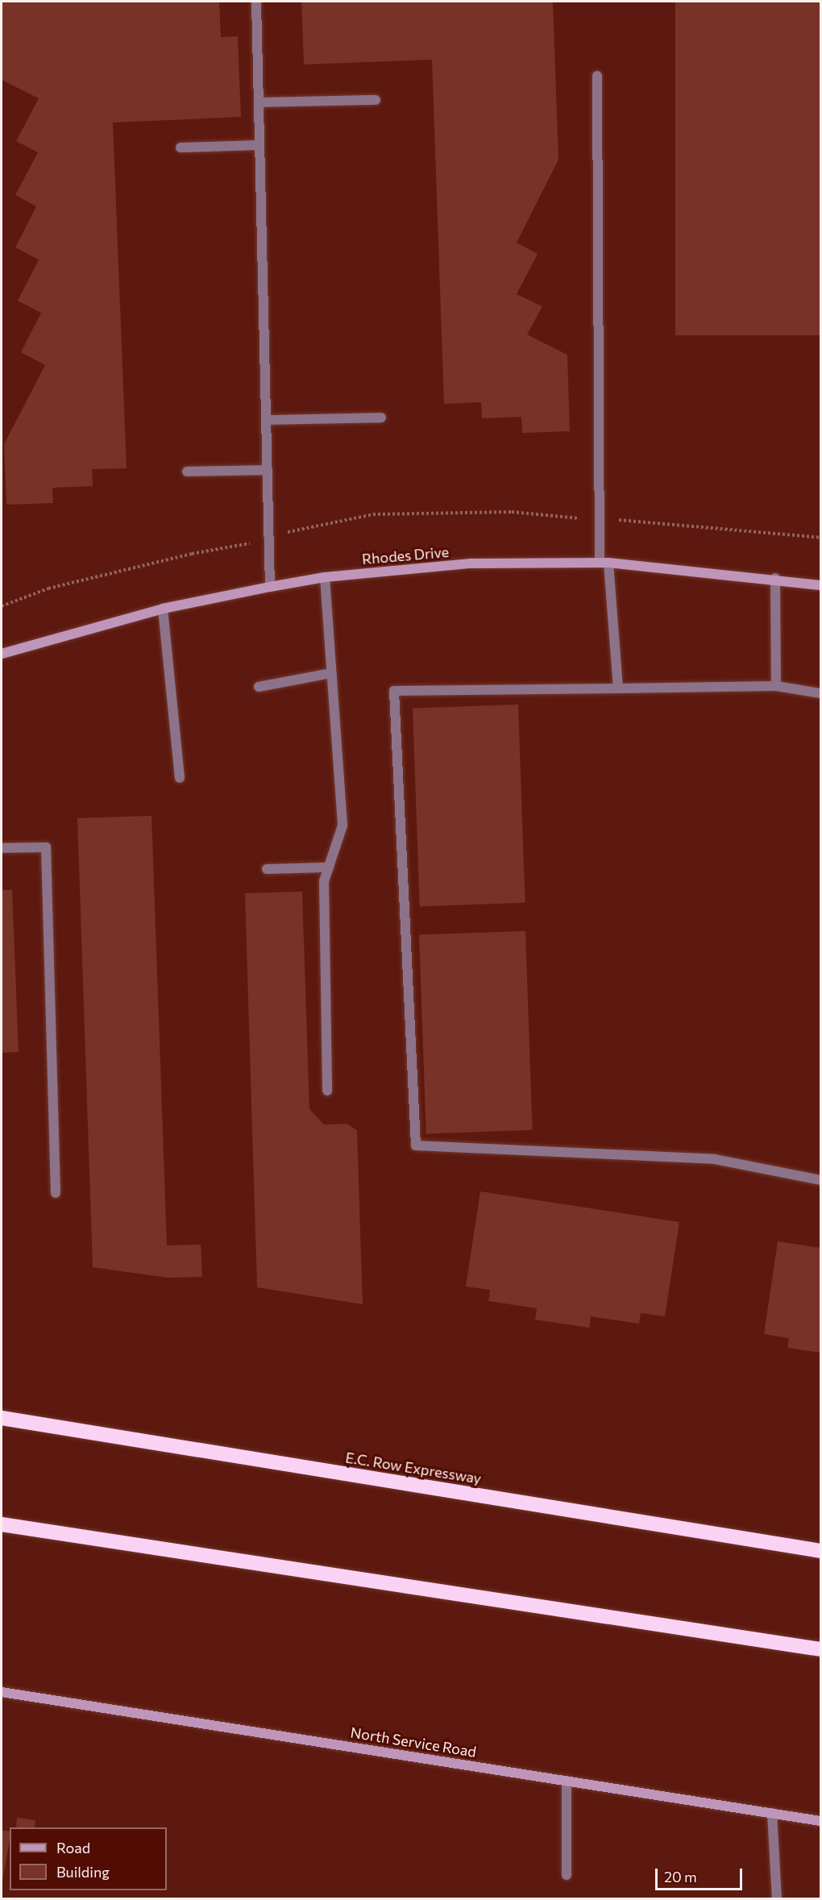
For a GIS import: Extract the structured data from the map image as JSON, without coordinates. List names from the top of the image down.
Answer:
{
  "streets": {
    "highway": ["E.C. Row Expressway"],
    "street": ["Rhodes Drive", "North Service Road"]
  },
  "legend": ["Road", "Building"],
  "scale_bar": "20 m"
}
